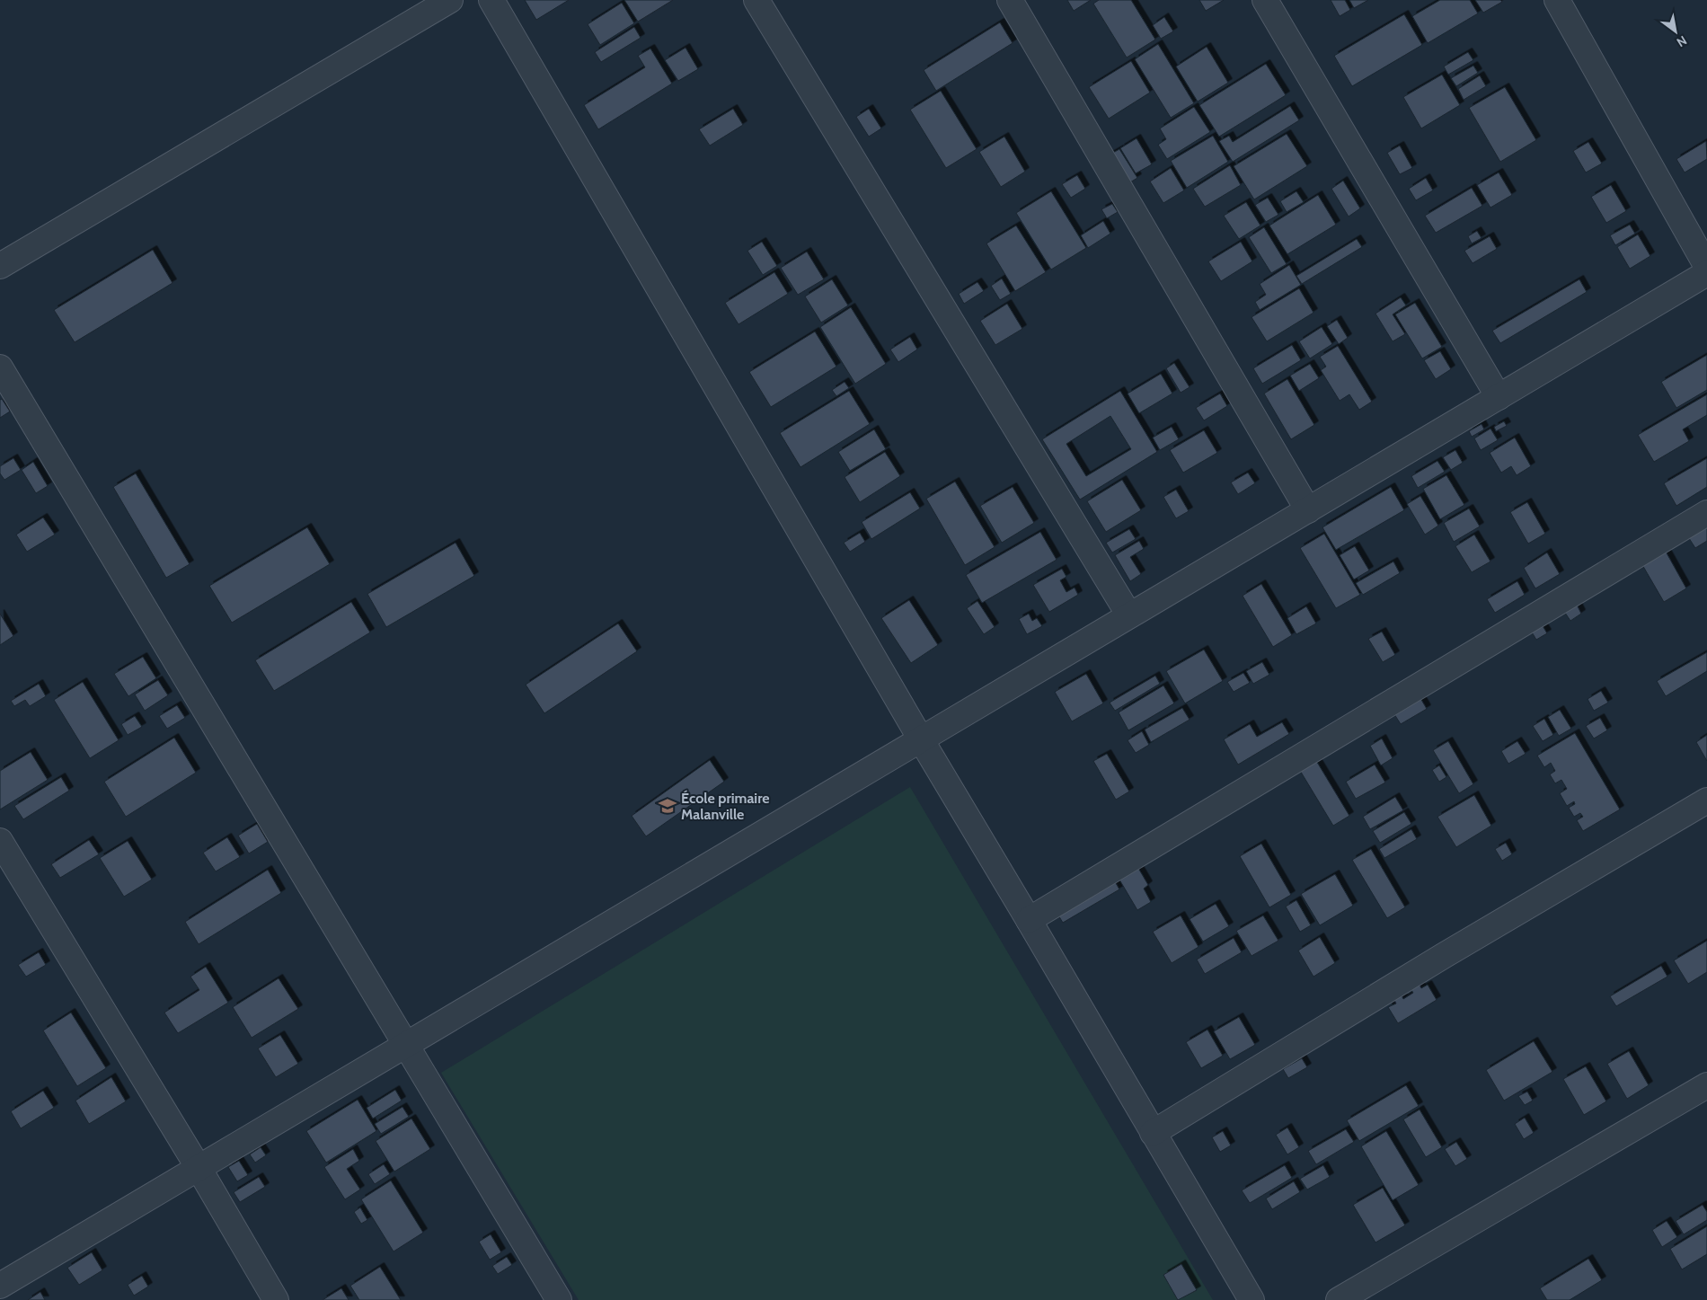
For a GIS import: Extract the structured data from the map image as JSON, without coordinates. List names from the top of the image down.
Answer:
{
  "places": {
    "school or university": ["École primaire Malanville"]
  },
  "north": "bottom right"
}
